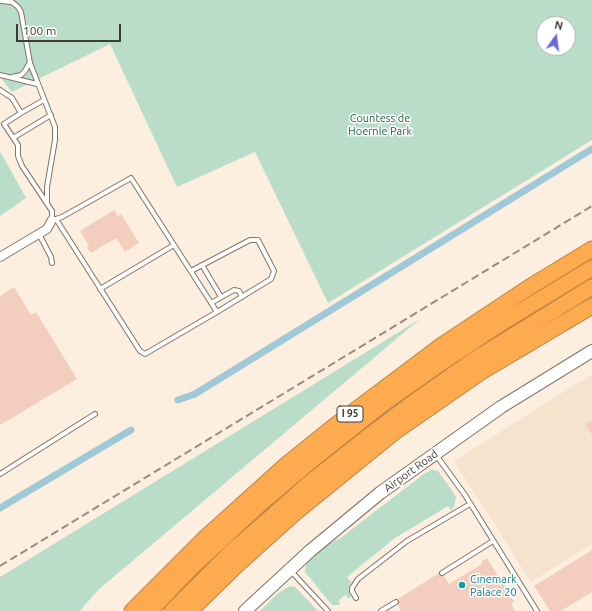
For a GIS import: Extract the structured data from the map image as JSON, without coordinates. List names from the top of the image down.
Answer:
{
  "streets": {
    "highway": ["I 95"],
    "street": ["Airport Road"]
  },
  "parks": ["Countess de Hoernle Park"],
  "places": ["Cinemark Palace 20"],
  "scale_bar": "100 m",
  "north": "top"
}
